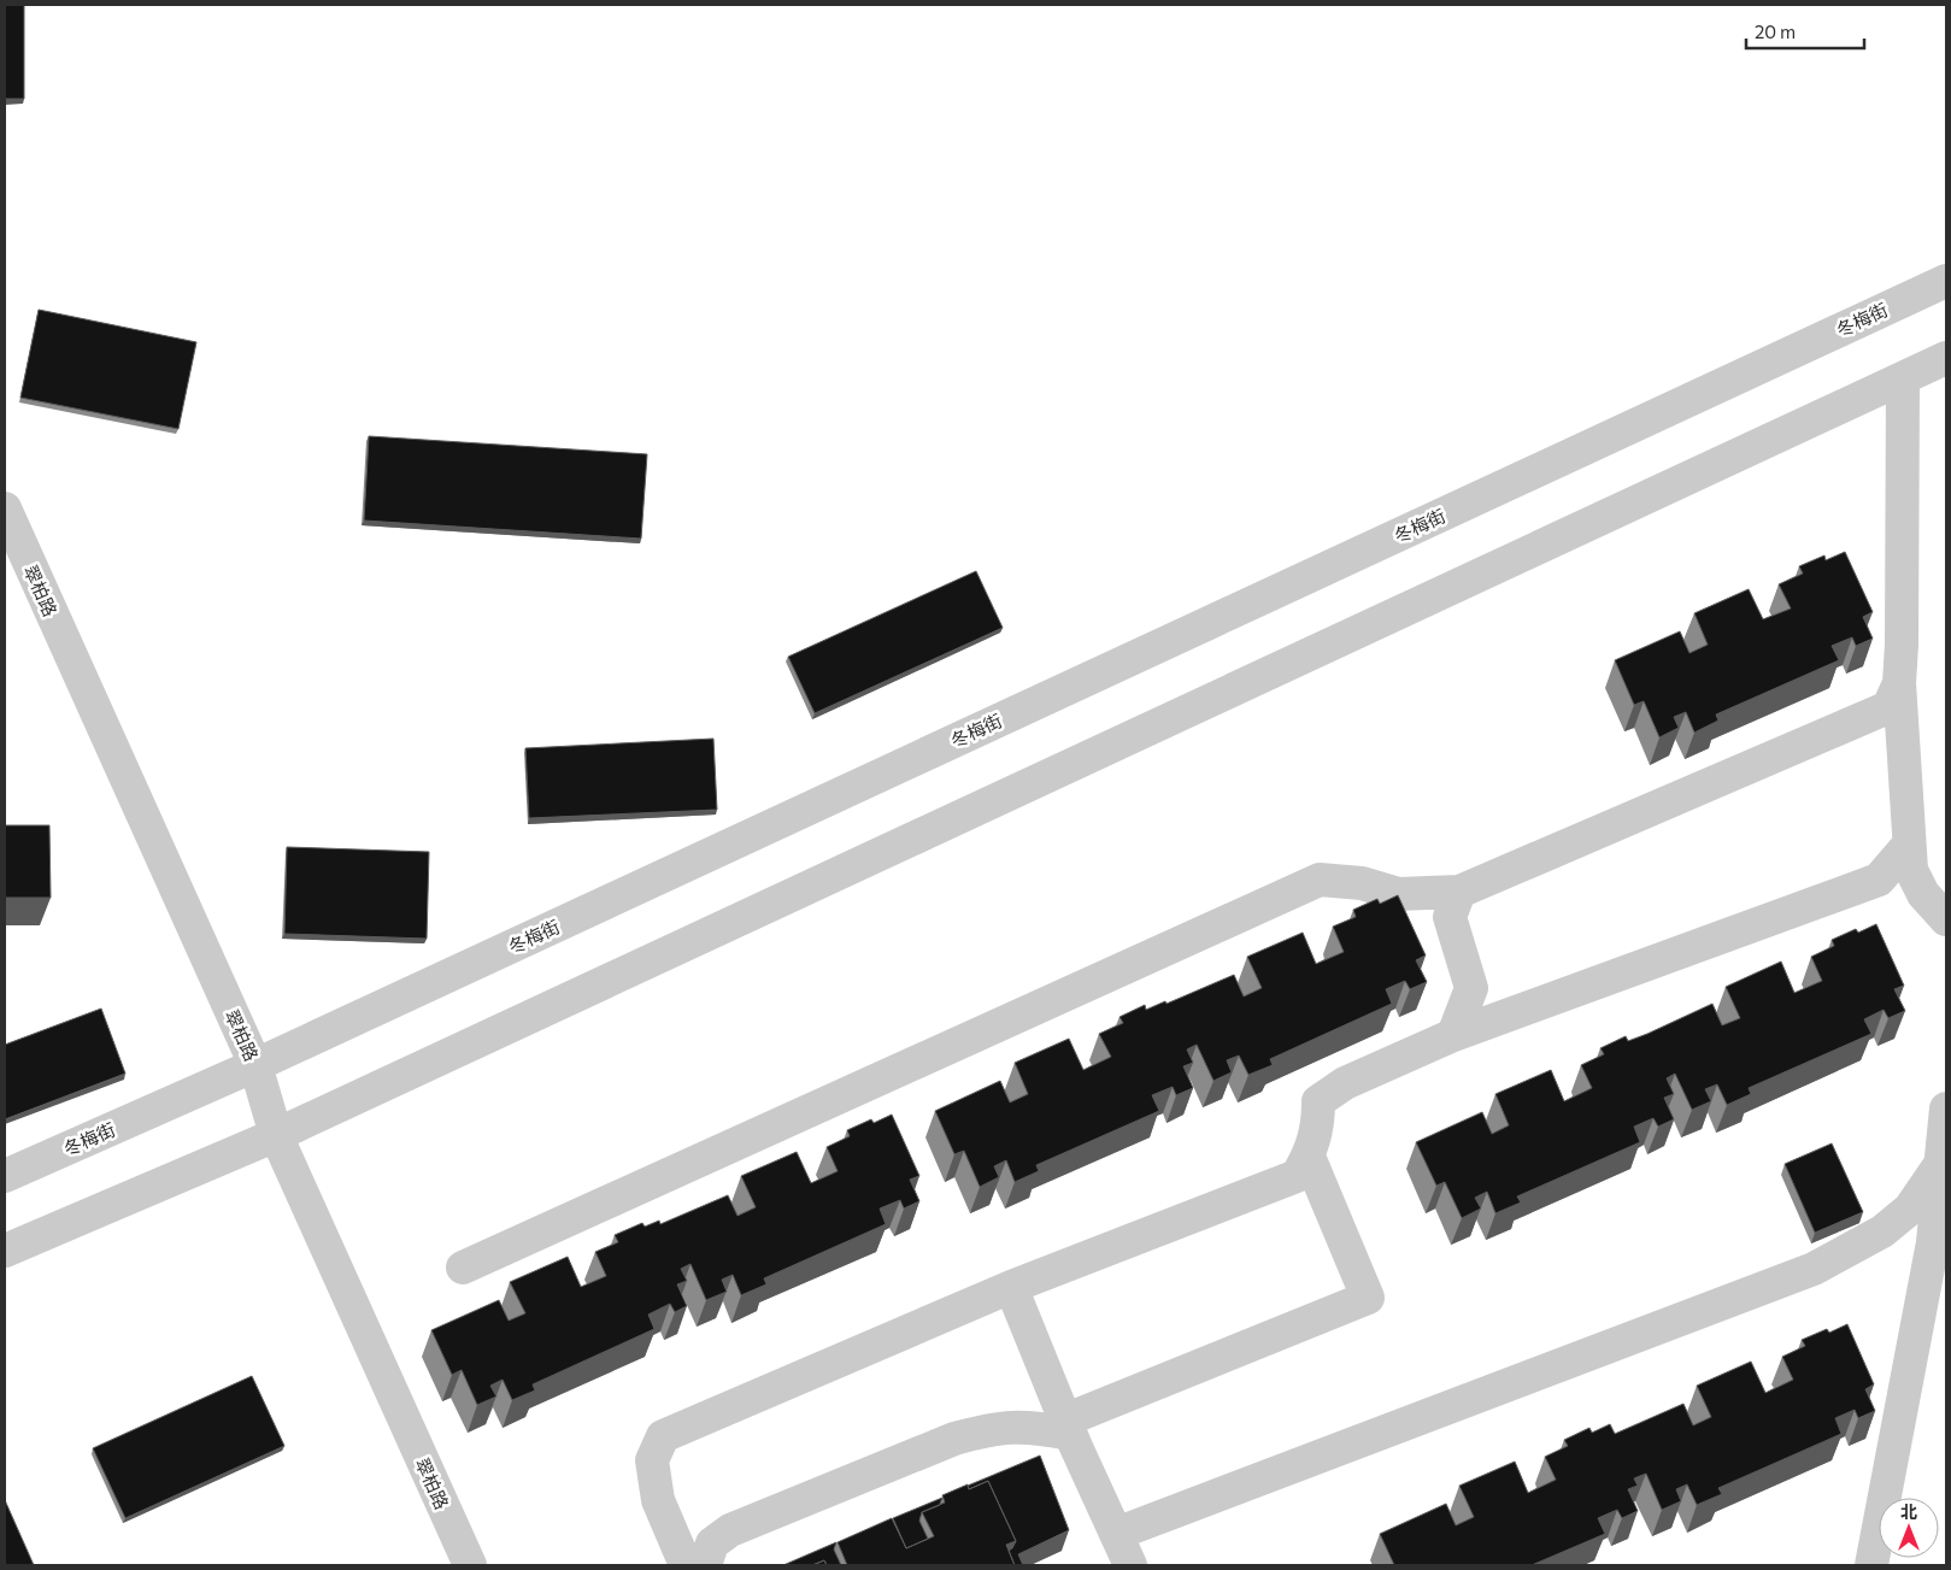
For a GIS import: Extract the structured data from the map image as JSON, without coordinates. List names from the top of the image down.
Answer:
{
  "streets": {
    "street": ["冬梅街", "翠柏路"]
  },
  "crossings": [
    ["冬梅街", "翠柏路"]
  ],
  "scale_bar": "20 m",
  "north": "top"
}
